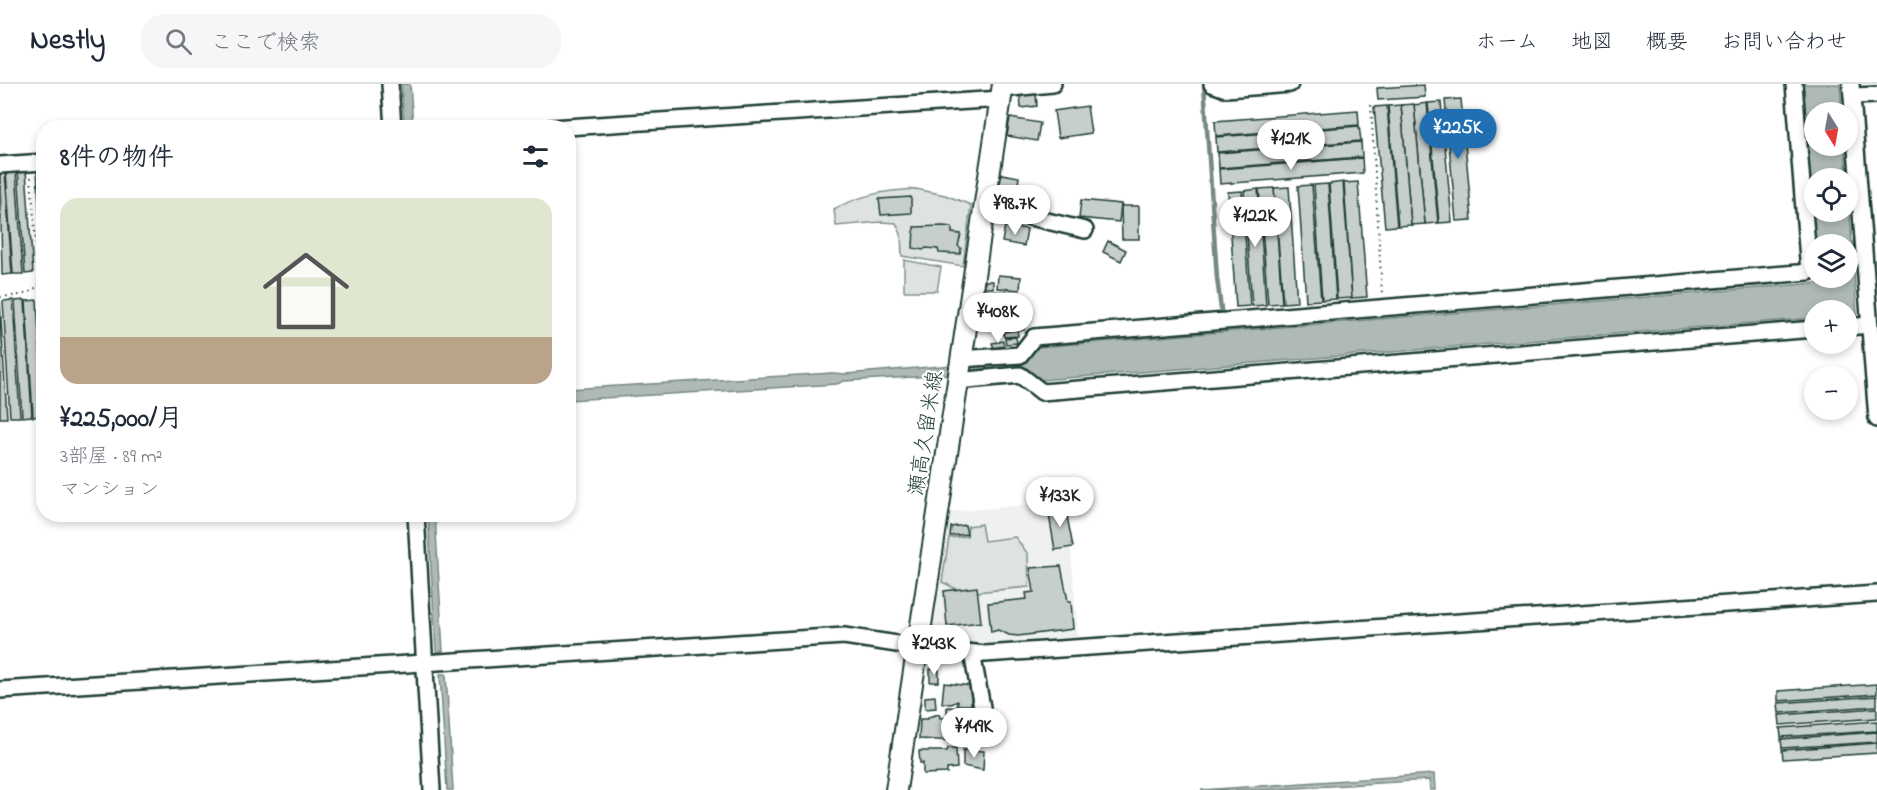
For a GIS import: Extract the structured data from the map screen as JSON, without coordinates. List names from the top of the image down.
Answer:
{
  "streets": {
    "main road": ["瀬高久留米線"]
  },
  "north": "bottom",
  "page": {
    "header": "Nestly",
    "search": "ここで検索",
    "nav": [
      "ホーム",
      "地図",
      "概要",
      "お問い合わせ"
    ],
    "map_buttons": ["+", "−"],
    "price": [
      "¥225K",
      "¥121K",
      "¥98.7K",
      "¥122K",
      "¥408K",
      "¥133K",
      "¥243K",
      "¥149K"
    ],
    "heading": "8件の物件",
    "list": [
      {
        "name": "¥225,000/月",
        "note": "3部屋 · 89 m² · マンション"
      }
    ]
  }
}
